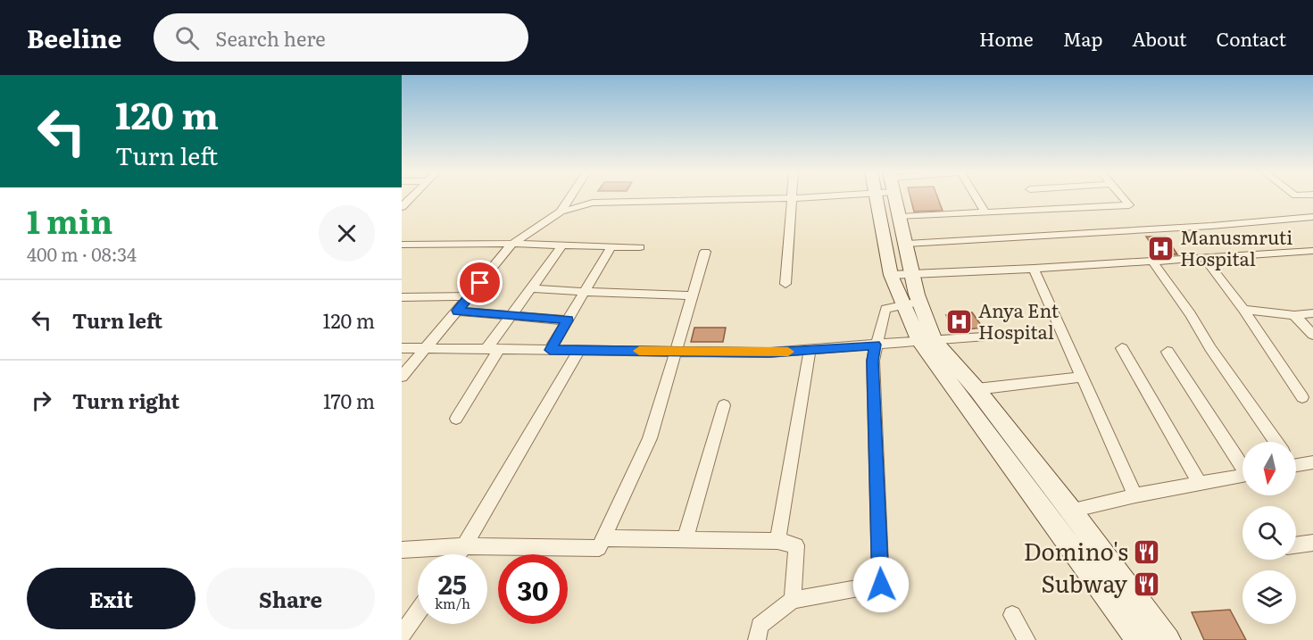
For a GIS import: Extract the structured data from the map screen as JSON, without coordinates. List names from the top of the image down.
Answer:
{
  "places": {
    "hospital": ["Manusmruti Hospital", "Anya Ent Hospital"],
    "restaurant": ["Domino's", "Subway"]
  },
  "north": "bottom",
  "page": {
    "header": "Beeline",
    "search": "Search here",
    "nav": [
      "Home",
      "Map",
      "About",
      "Contact"
    ],
    "turn": ["120 m", "Turn left"],
    "heading": ["1 min", "400 m · 08:34"],
    "list": [
      {
        "name": "Turn left",
        "value": "120 m"
      },
      {
        "name": "Turn right",
        "value": "170 m"
      }
    ],
    "speed": "25 km/h",
    "limit": "30",
    "buttons": ["Exit", "Share"]
  }
}
